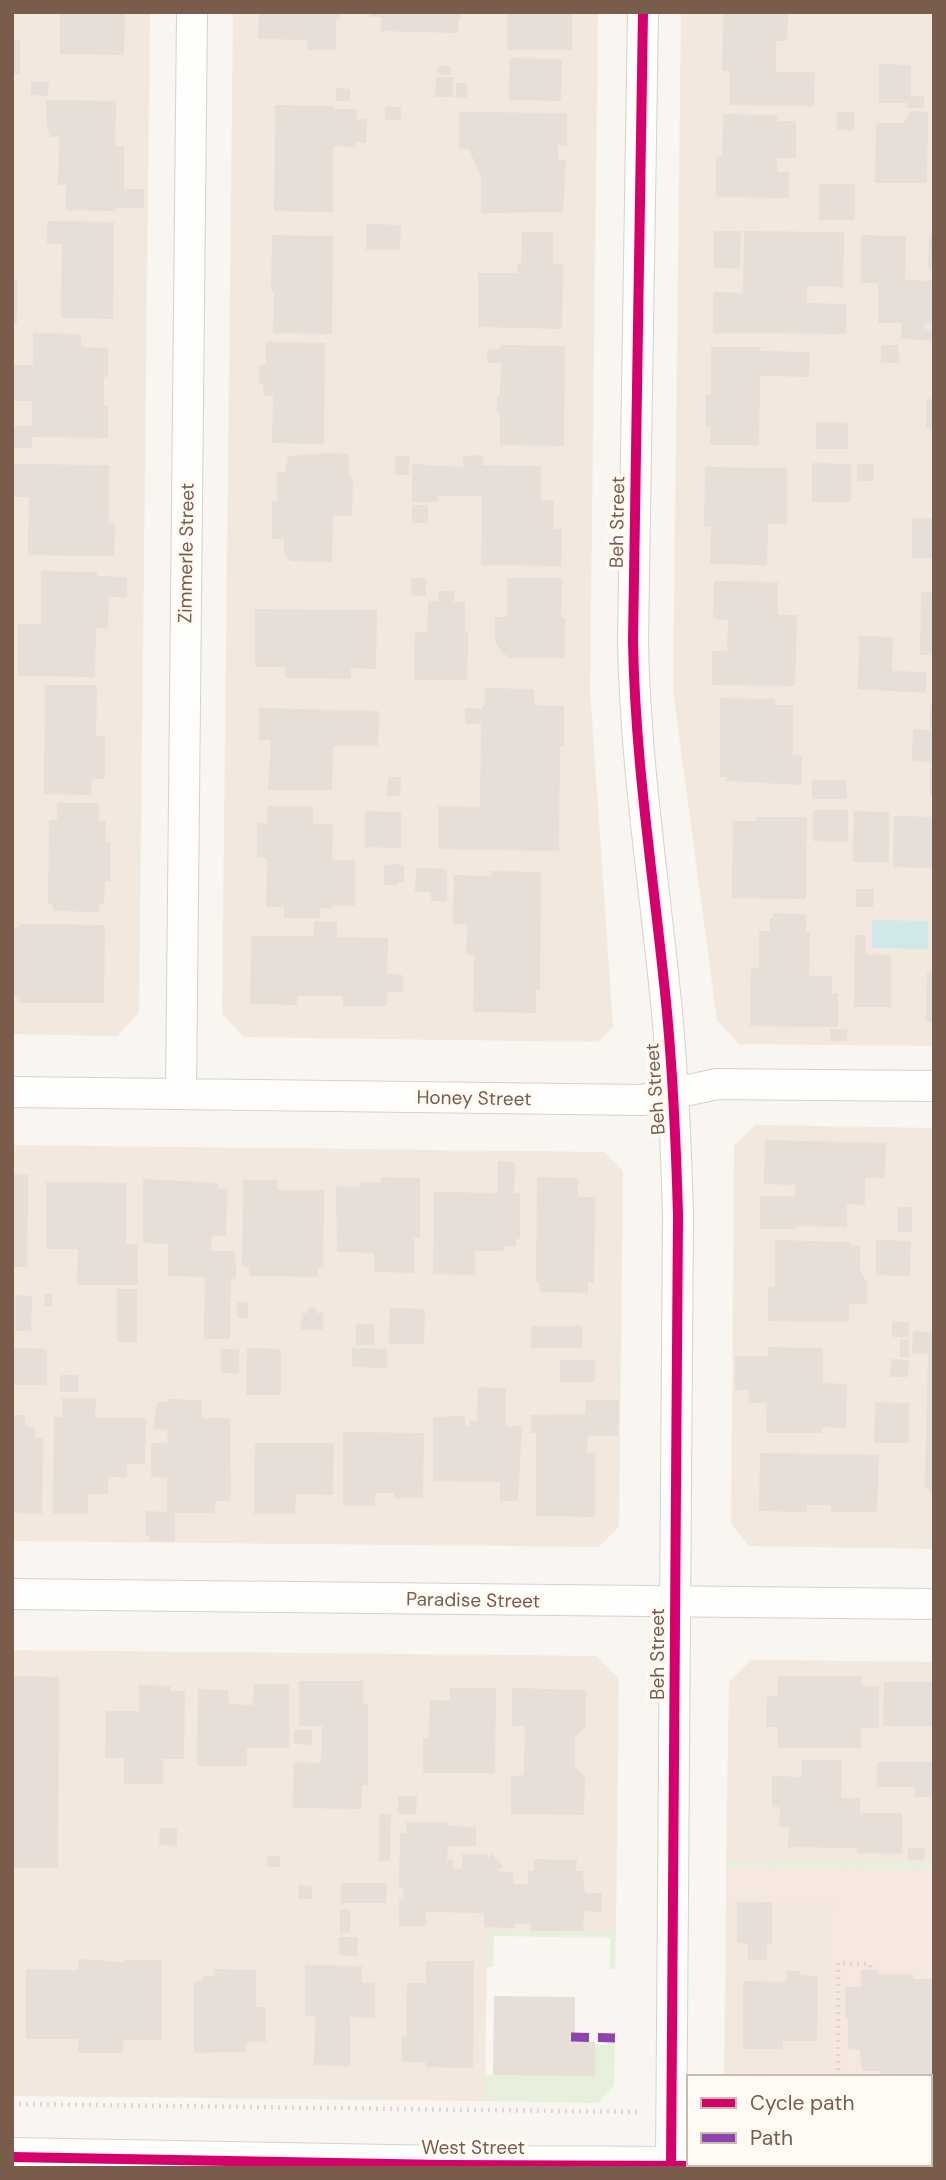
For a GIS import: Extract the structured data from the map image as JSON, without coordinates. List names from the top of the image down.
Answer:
{
  "streets": {
    "main road": ["West Street"],
    "street": [
      "Beh Street",
      "Zimmerle Street",
      "Honey Street",
      "Paradise Street"
    ]
  },
  "crossings": [
    ["Beh Street", "Honey Street"],
    ["Beh Street", "Paradise Street"],
    ["Beh Street", "West Street"],
    ["Zimmerle Street", "Honey Street"]
  ],
  "legend": ["Cycle path", "Path"]
}
